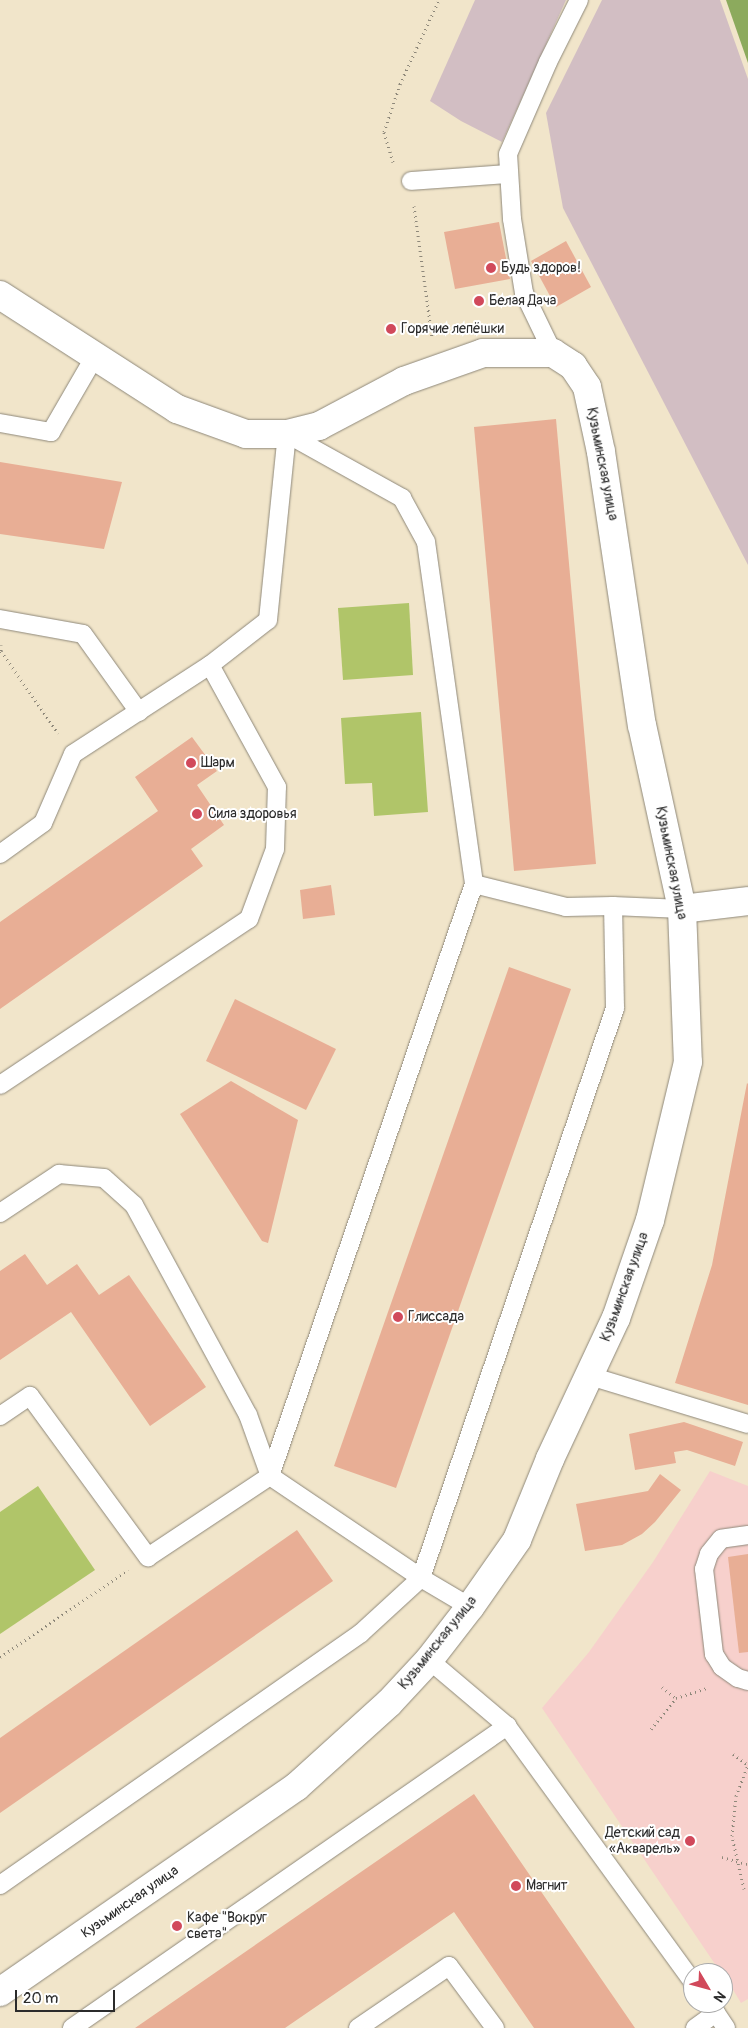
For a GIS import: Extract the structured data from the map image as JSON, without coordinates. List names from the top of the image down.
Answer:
{
  "streets": {
    "street": ["Кузьминская улица"]
  },
  "places": [
    "Будь здоров!",
    "Белая Дача",
    "Горячие лепёшки",
    "Шарм",
    "Сила здоровья",
    "Глиссада",
    "Детский сад «Акварель»",
    "Магнит",
    "Кафе \"Вокруг света\""
  ],
  "scale_bar": "20 m",
  "north": "bottom right"
}
